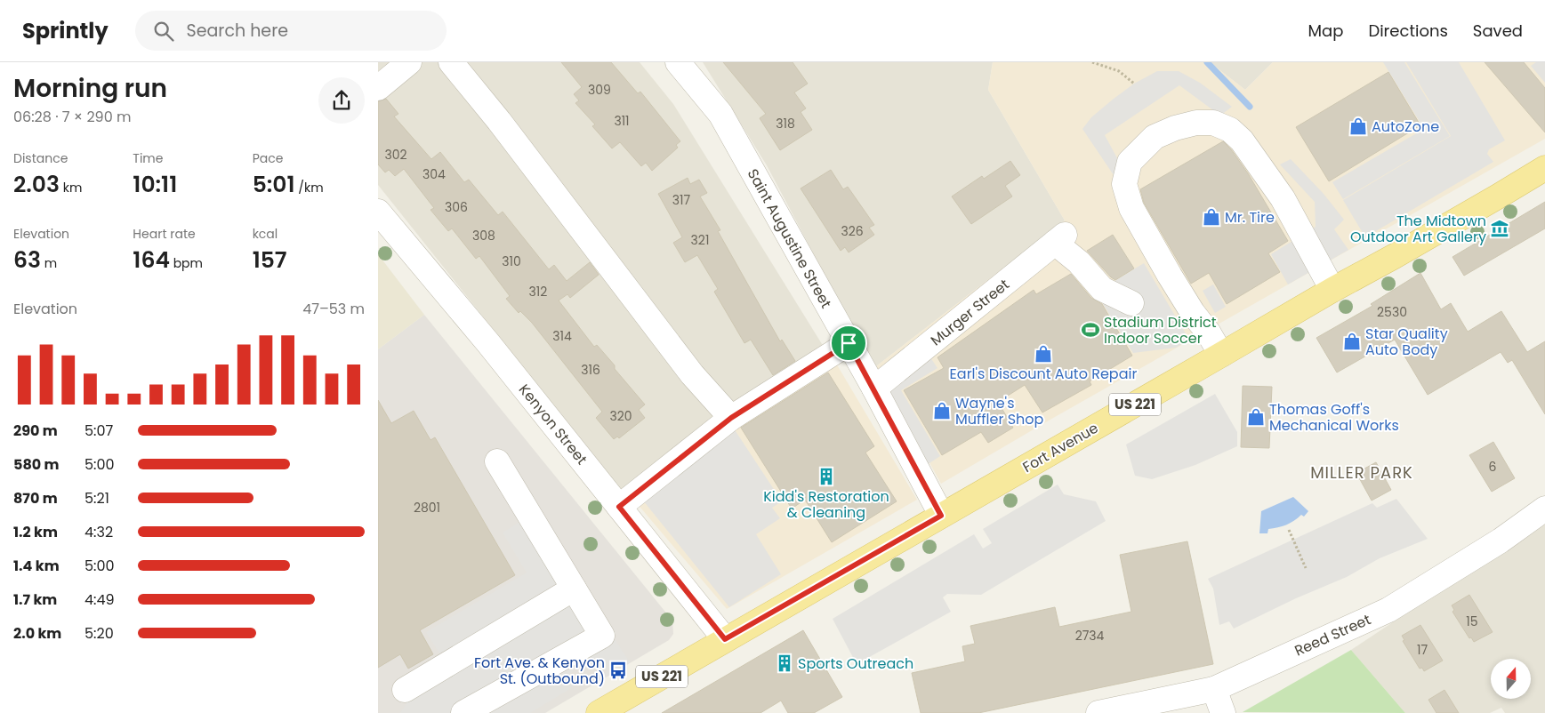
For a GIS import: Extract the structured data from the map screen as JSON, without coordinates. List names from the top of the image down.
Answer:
{
  "streets": {
    "main road": ["US 221", "Fort Avenue"],
    "street": [
      "Saint Augustine Street",
      "Murger Street",
      "Kenyon Street",
      "Reed Street"
    ]
  },
  "crossings": [
    ["Saint Augustine Street", "Murger Street"],
    ["Saint Augustine Street", "Fort Avenue"],
    ["Kenyon Street", "Fort Avenue"]
  ],
  "districts": ["MILLER PARK"],
  "places": {
    "shop": [
      "AutoZone",
      "Mr. Tire",
      "Star Quality Auto Body",
      "Earl's Discount Auto Repair",
      "Wayne's Muffler Shop",
      "Thomas Goff's Mechanical Works"
    ],
    "museum": ["The Midtown Outdoor Art Gallery"],
    "sports": ["Stadium District Indoor Soccer"],
    "building": ["Kidd's Restoration & Cleaning", "Sports Outreach"],
    "bus stop": ["Fort Ave. & Kenyon St. (Outbound)"]
  },
  "house_numbers": [
    "309",
    "311",
    "318",
    "302",
    "304",
    "317",
    "306",
    "326",
    "308",
    "321",
    "310",
    "312",
    "2530",
    "314",
    "316",
    "320",
    "6",
    "2801",
    "15",
    "2734",
    "17"
  ],
  "north": "top",
  "page": {
    "header": "Sprintly",
    "search": "Search here",
    "nav": ["Map", "Directions", "Saved"],
    "heading": ["Morning run", "06:28 · 7 × 290 m"],
    "stats": [
      ["Distance", "2.03 km"],
      ["Time", "10:11"],
      ["Pace", "5:01 /km"],
      ["Elevation", "63 m"],
      ["Heart rate", "164 bpm"],
      ["kcal", "157"]
    ],
    "chart": ["Elevation", "47–53 m"],
    "list": [
      {
        "name": "290 m",
        "note": "5:07"
      },
      {
        "name": "580 m",
        "note": "5:00"
      },
      {
        "name": "870 m",
        "note": "5:21"
      },
      {
        "name": "1.2 km",
        "note": "4:32"
      },
      {
        "name": "1.4 km",
        "note": "5:00"
      },
      {
        "name": "1.7 km",
        "note": "4:49"
      },
      {
        "name": "2.0 km",
        "note": "5:20"
      }
    ]
  }
}
